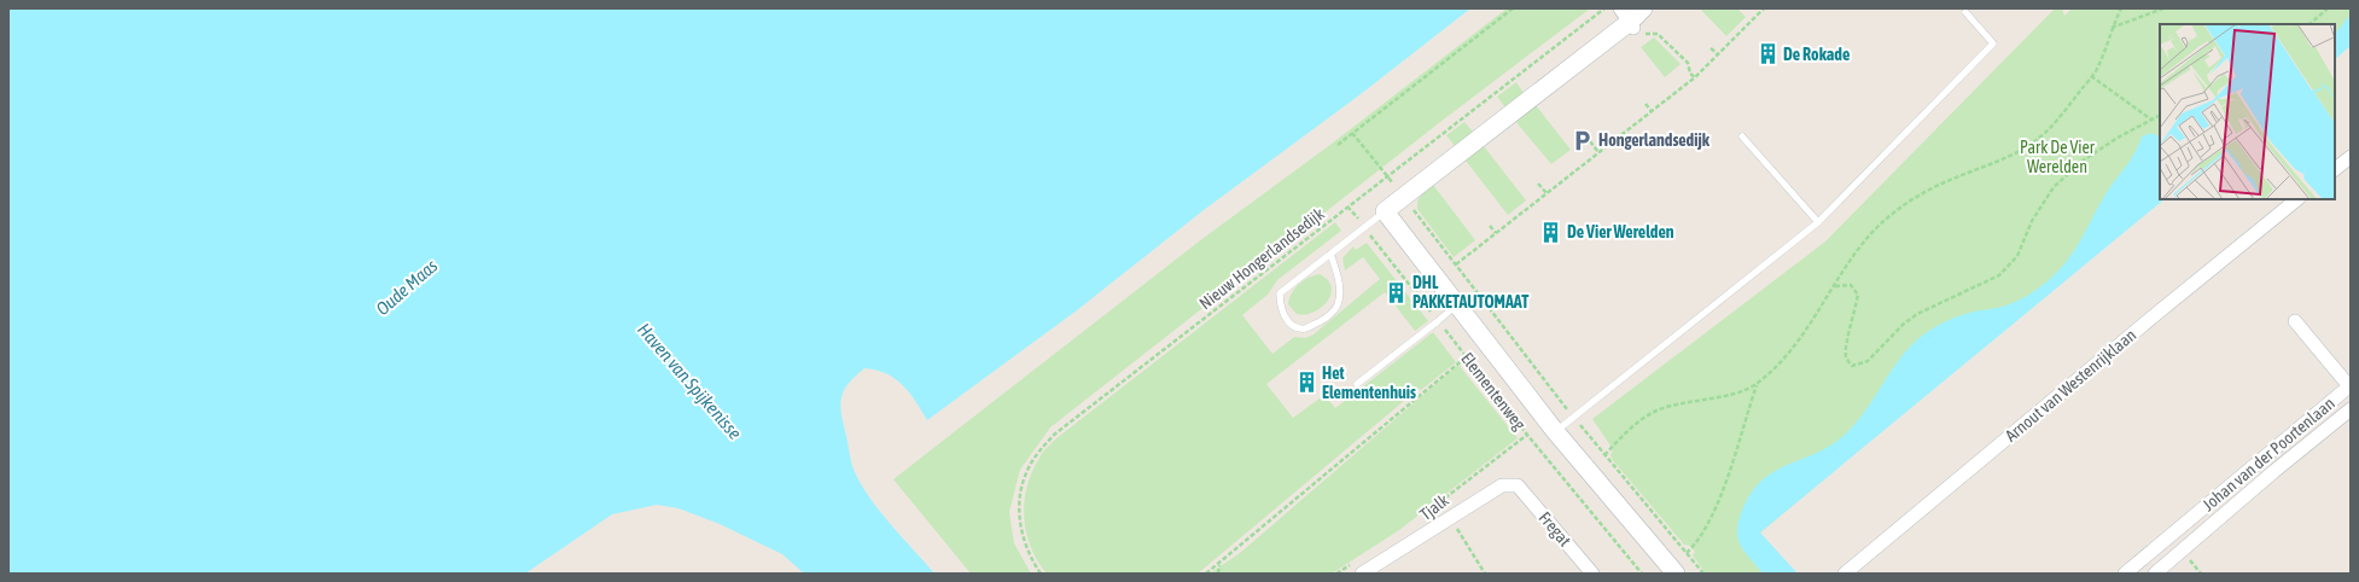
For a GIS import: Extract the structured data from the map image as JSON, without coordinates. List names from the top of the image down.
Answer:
{
  "streets": {
    "street": [
      "Arnout van Westenrijklaan",
      "Elementenweg",
      "Johan van der Poortenlaan",
      "Tjalk",
      "Fregat"
    ],
    "path": ["Nieuw Hongerlandsedijk"]
  },
  "crossings": [
    ["Nieuw Hongerlandsedijk", "Elementenweg"],
    ["Elementenweg", "Tjalk"],
    ["Tjalk", "Fregat"]
  ],
  "water": ["Oude Maas", "Haven van Spijkenisse"],
  "parks": ["Park De Vier Werelden"],
  "places": {
    "building": [
      "De Rokade",
      "De Vier Werelden",
      "DHL PAKKETAUTOMAAT",
      "Het Elementenhuis"
    ],
    "parking": ["Hongerlandsedijk"]
  }
}
